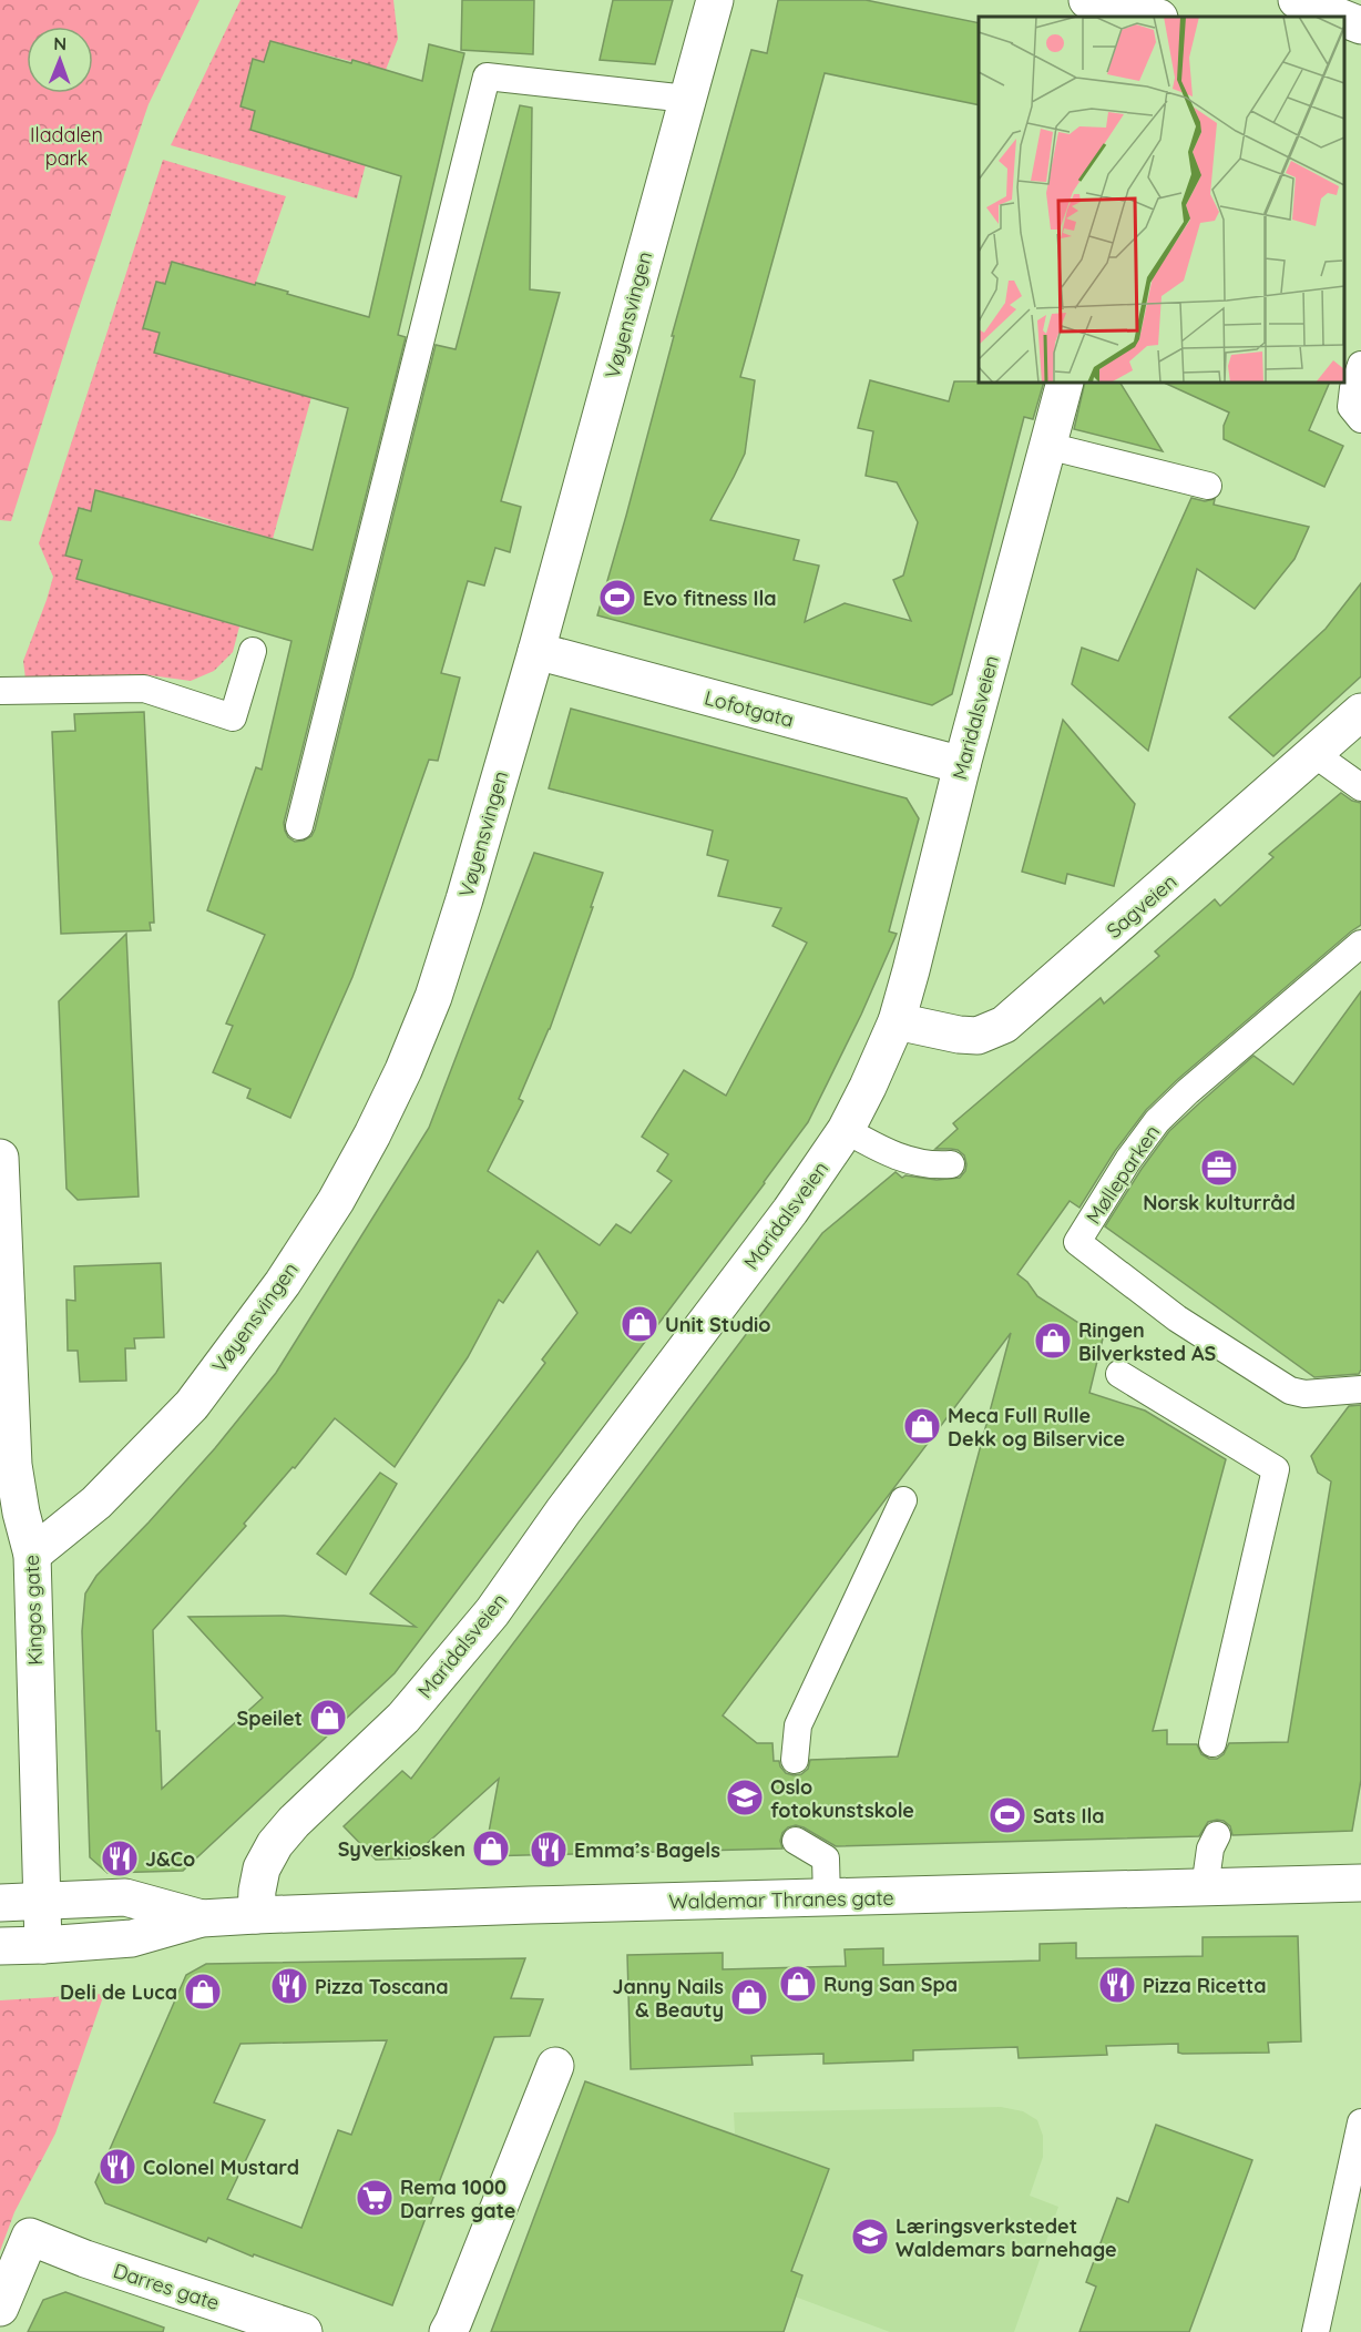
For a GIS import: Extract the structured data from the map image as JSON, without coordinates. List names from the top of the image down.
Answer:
{
  "streets": {
    "street": [
      "Vøyensvingen",
      "Lofotgata",
      "Maridalsveien",
      "Sagveien",
      "Kingos gate",
      "Waldemar Thranes gate",
      "Darres gate"
    ],
    "lane": ["Mølleparken"]
  },
  "crossings": [
    ["Vøyensvingen", "Lofotgata"],
    ["Vøyensvingen", "Kingos gate"],
    ["Lofotgata", "Maridalsveien"],
    ["Maridalsveien", "Sagveien"],
    ["Maridalsveien", "Waldemar Thranes gate"],
    ["Kingos gate", "Waldemar Thranes gate"]
  ],
  "parks": ["Iladalen park"],
  "places": {
    "sports": ["Evo fitness Ila", "Sats Ila"],
    "office": ["Norsk kulturråd"],
    "shop": [
      "Unit Studio",
      "Ringen Bilverksted AS",
      "Meca Full Rulle Dekk og Bilservice",
      "Speilet",
      "Syverkiosken",
      "Rung San Spa",
      "Deli de Luca",
      "Janny Nails & Beauty"
    ],
    "school or university": ["Oslo fotokunstskole", "Læringsverkstedet Waldemars barnehage"],
    "restaurant": [
      "Emma’s Bagels",
      "J&Co",
      "Pizza Ricetta",
      "Pizza Toscana",
      "Colonel Mustard"
    ],
    "supermarket": ["Rema 1000 Darres gate"]
  },
  "north": "top"
}
